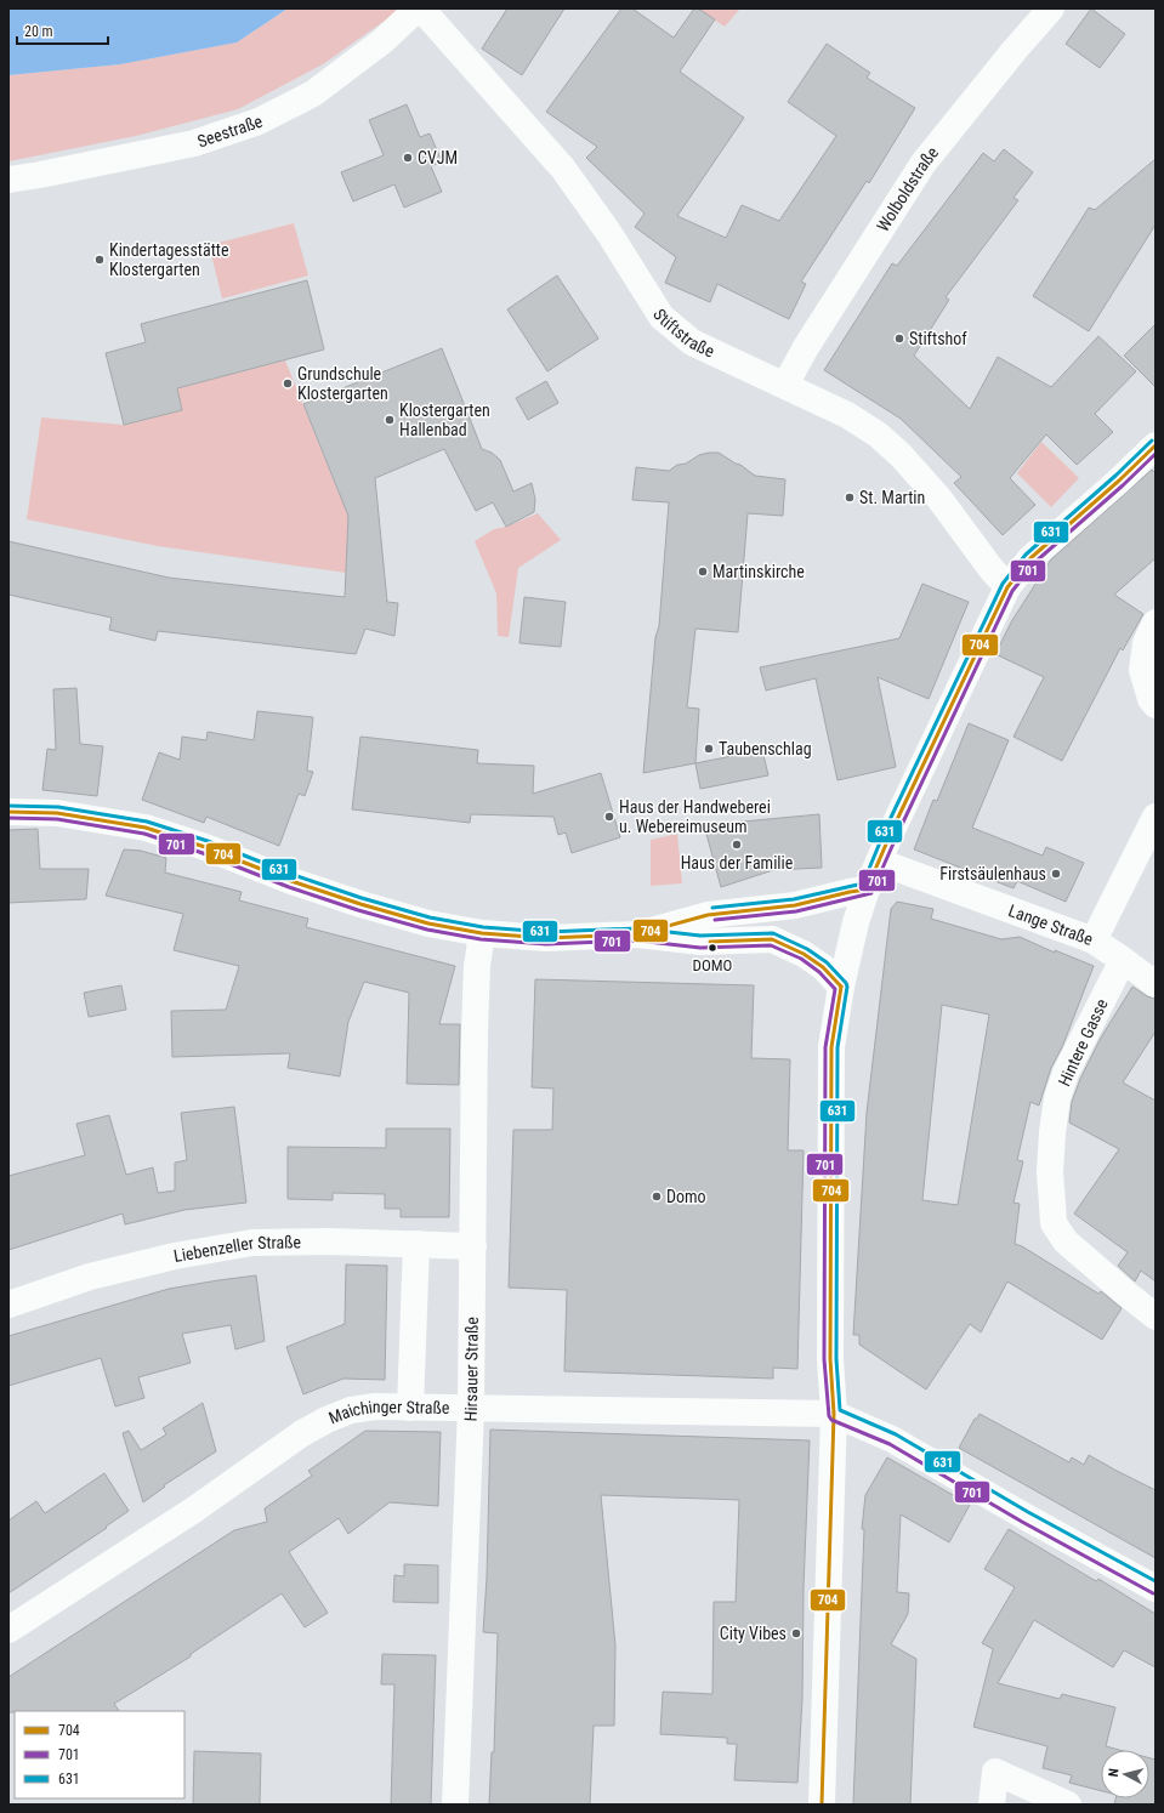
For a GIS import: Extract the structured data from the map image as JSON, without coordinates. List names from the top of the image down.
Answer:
{
  "streets": {
    "street": [
      "Seestraße",
      "Wolboldstraße",
      "Stiftstraße",
      "Lange Straße",
      "Hintere Gasse",
      "Liebenzeller Straße",
      "Hirsauer Straße",
      "Maichinger Straße"
    ]
  },
  "crossings": [
    ["Seestraße", "Stiftstraße"],
    ["Wolboldstraße", "Stiftstraße"],
    ["Liebenzeller Straße", "Hirsauer Straße"],
    ["Hirsauer Straße", "Maichinger Straße"]
  ],
  "places": [
    "CVJM",
    "Kindertagesstätte Klostergarten",
    "Stiftshof",
    "Grundschule Klostergarten",
    "Klostergarten Hallenbad",
    "St. Martin",
    "Martinskirche",
    "Taubenschlag",
    "Haus der Handweberei u. Webereimuseum",
    "Haus der Familie",
    "Firstsäulenhaus",
    "DOMO",
    "Domo",
    "City Vibes"
  ],
  "lines": ["transit line 631", "transit line 704", "transit line 701"],
  "legend": ["704", "701", "631"],
  "scale_bar": "20 m",
  "north": "left"
}
